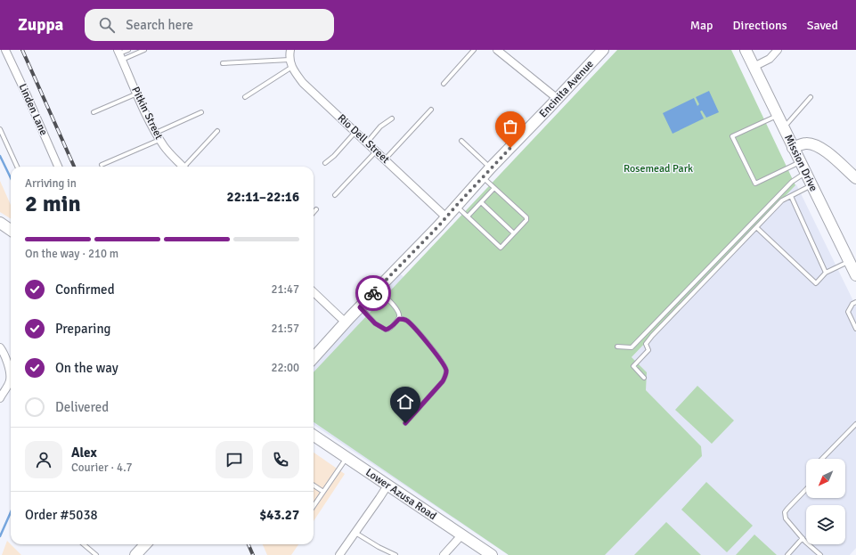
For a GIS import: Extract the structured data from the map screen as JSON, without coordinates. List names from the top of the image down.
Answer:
{
  "streets": {
    "street": [
      "Encinita Avenue",
      "Linden Lane",
      "Pitkin Street",
      "Rio Dell Street",
      "Mission Drive",
      "Lower Azusa Road"
    ]
  },
  "crossings": [
    ["Encinita Avenue", "Rio Dell Street"]
  ],
  "parks": ["Rosemead Park"],
  "north": "bottom left",
  "page": {
    "header": "Zuppa",
    "search": "Search here",
    "nav": ["Map", "Directions", "Saved"],
    "heading": ["2 min", "Arriving in", "22:11–22:16"],
    "panel": [
      "Alex",
      "Courier · 4.7",
      "Order #5038",
      "$43.27"
    ],
    "bar": "On the way · 210 m",
    "list": [
      ["Confirmed", "21:47"],
      ["Preparing", "21:57"],
      ["On the way", "22:00"],
      "Delivered"
    ]
  }
}
